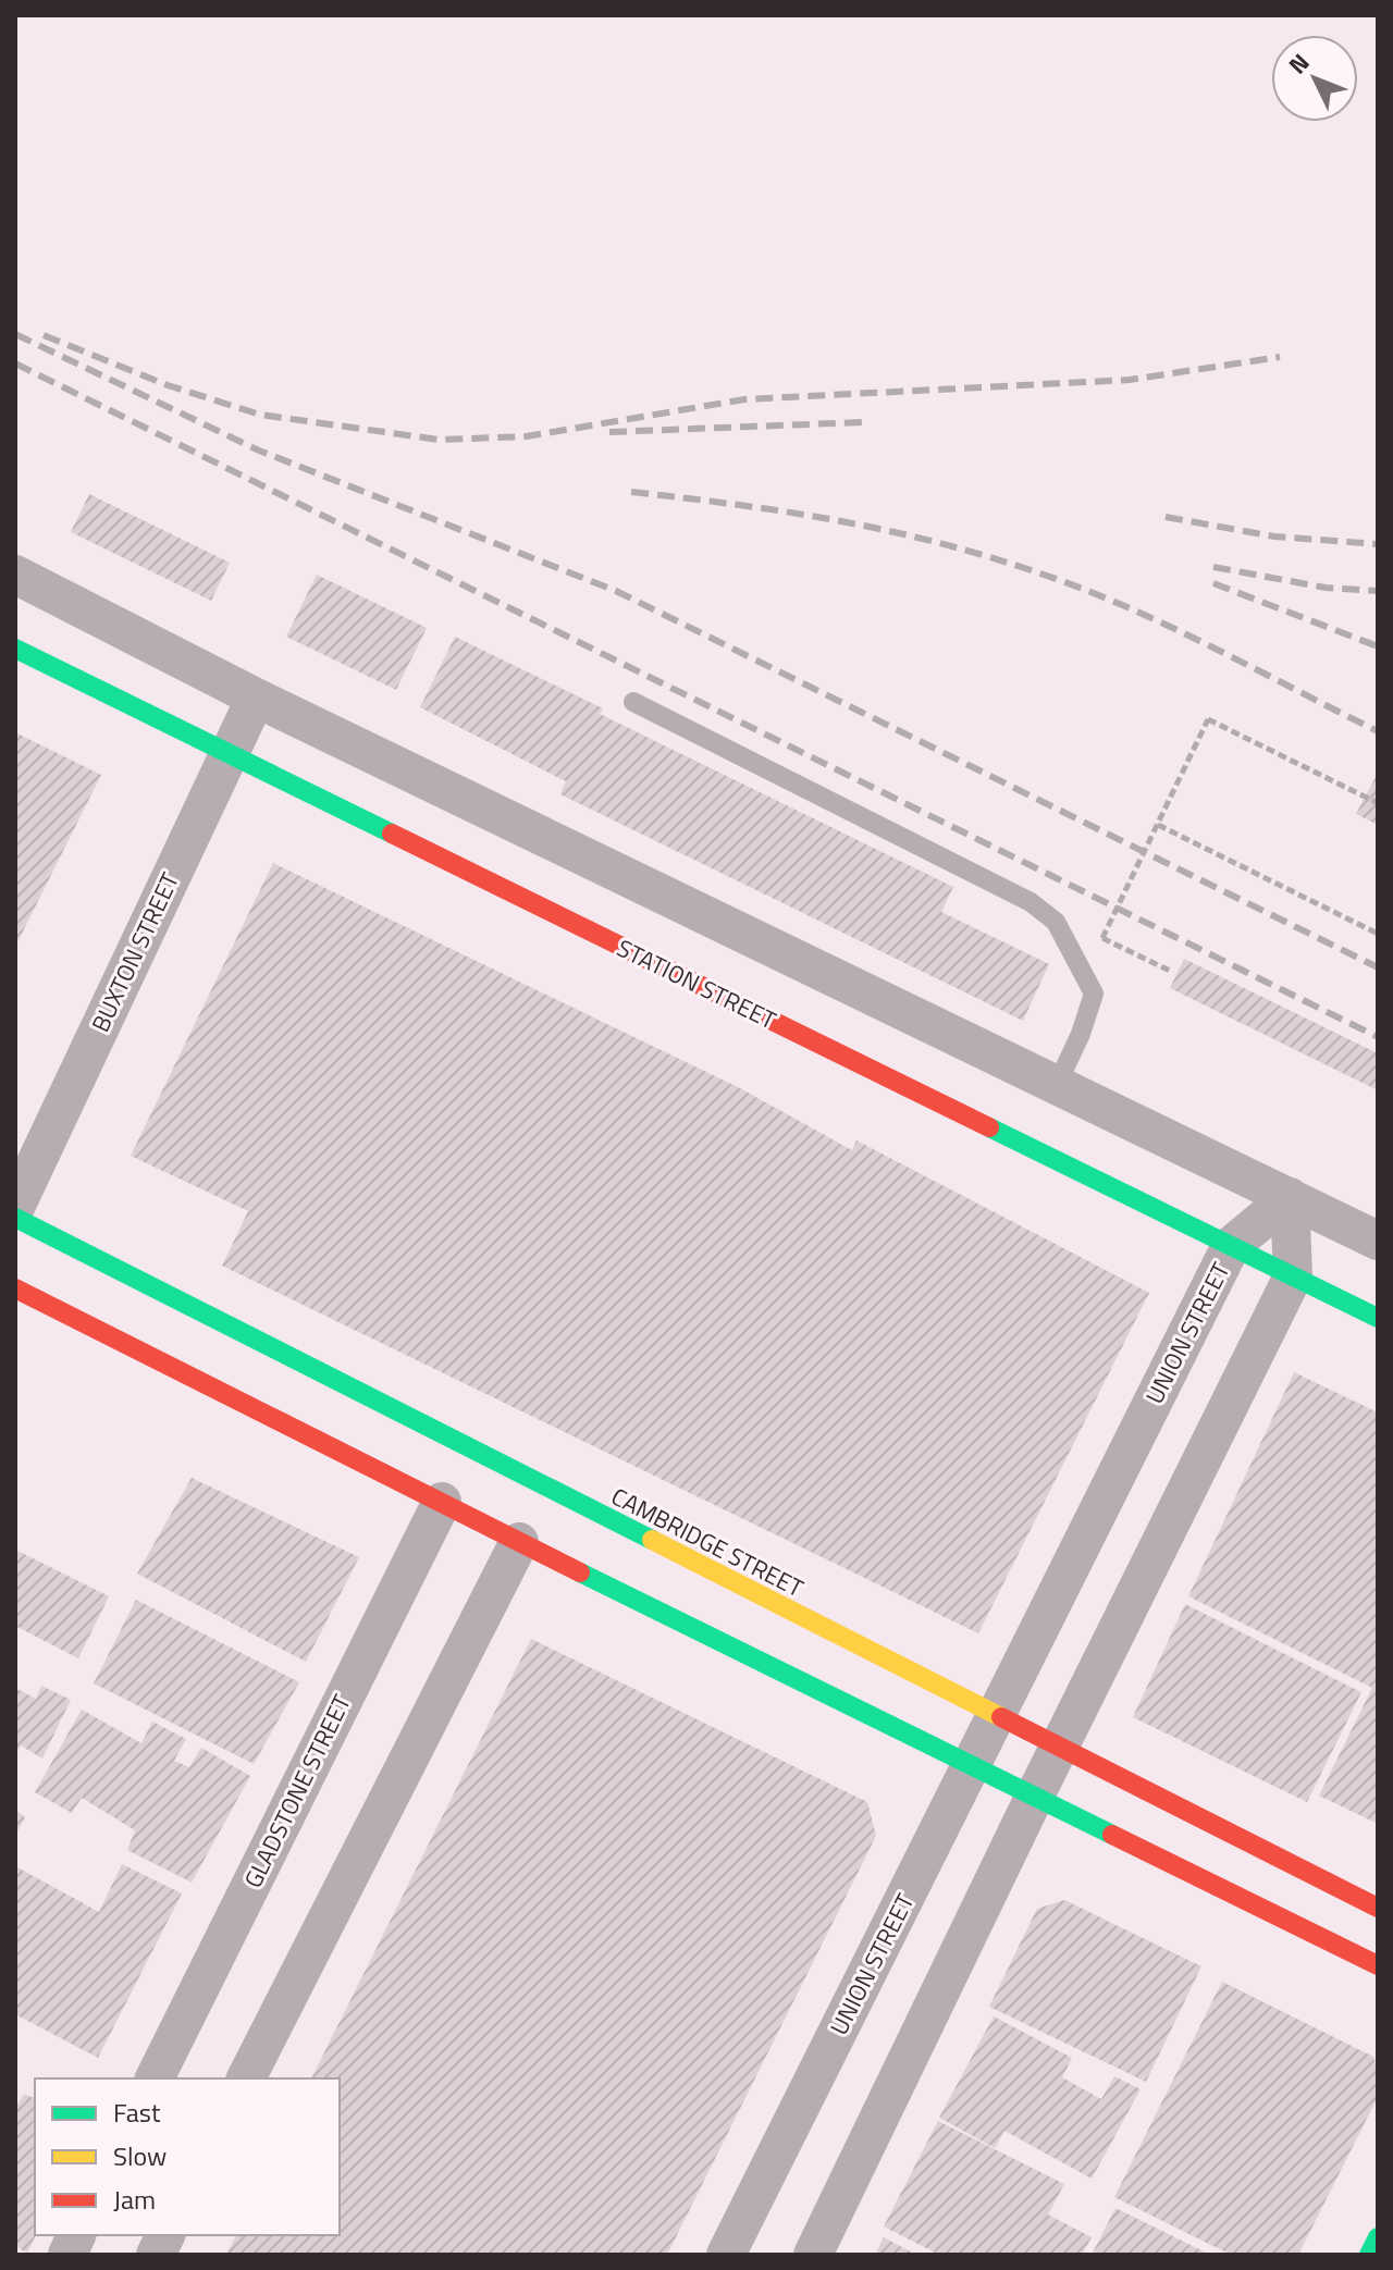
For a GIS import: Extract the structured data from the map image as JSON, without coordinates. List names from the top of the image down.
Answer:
{
  "streets": {
    "street": [
      "BUXTON STREET",
      "STATION STREET",
      "UNION STREET",
      "CAMBRIDGE STREET",
      "GLADSTONE STREET"
    ]
  },
  "crossings": [
    ["BUXTON STREET", "STATION STREET"],
    ["STATION STREET", "UNION STREET"],
    ["UNION STREET", "CAMBRIDGE STREET"]
  ],
  "legend": ["Fast", "Slow", "Jam"],
  "north": "top left"
}
